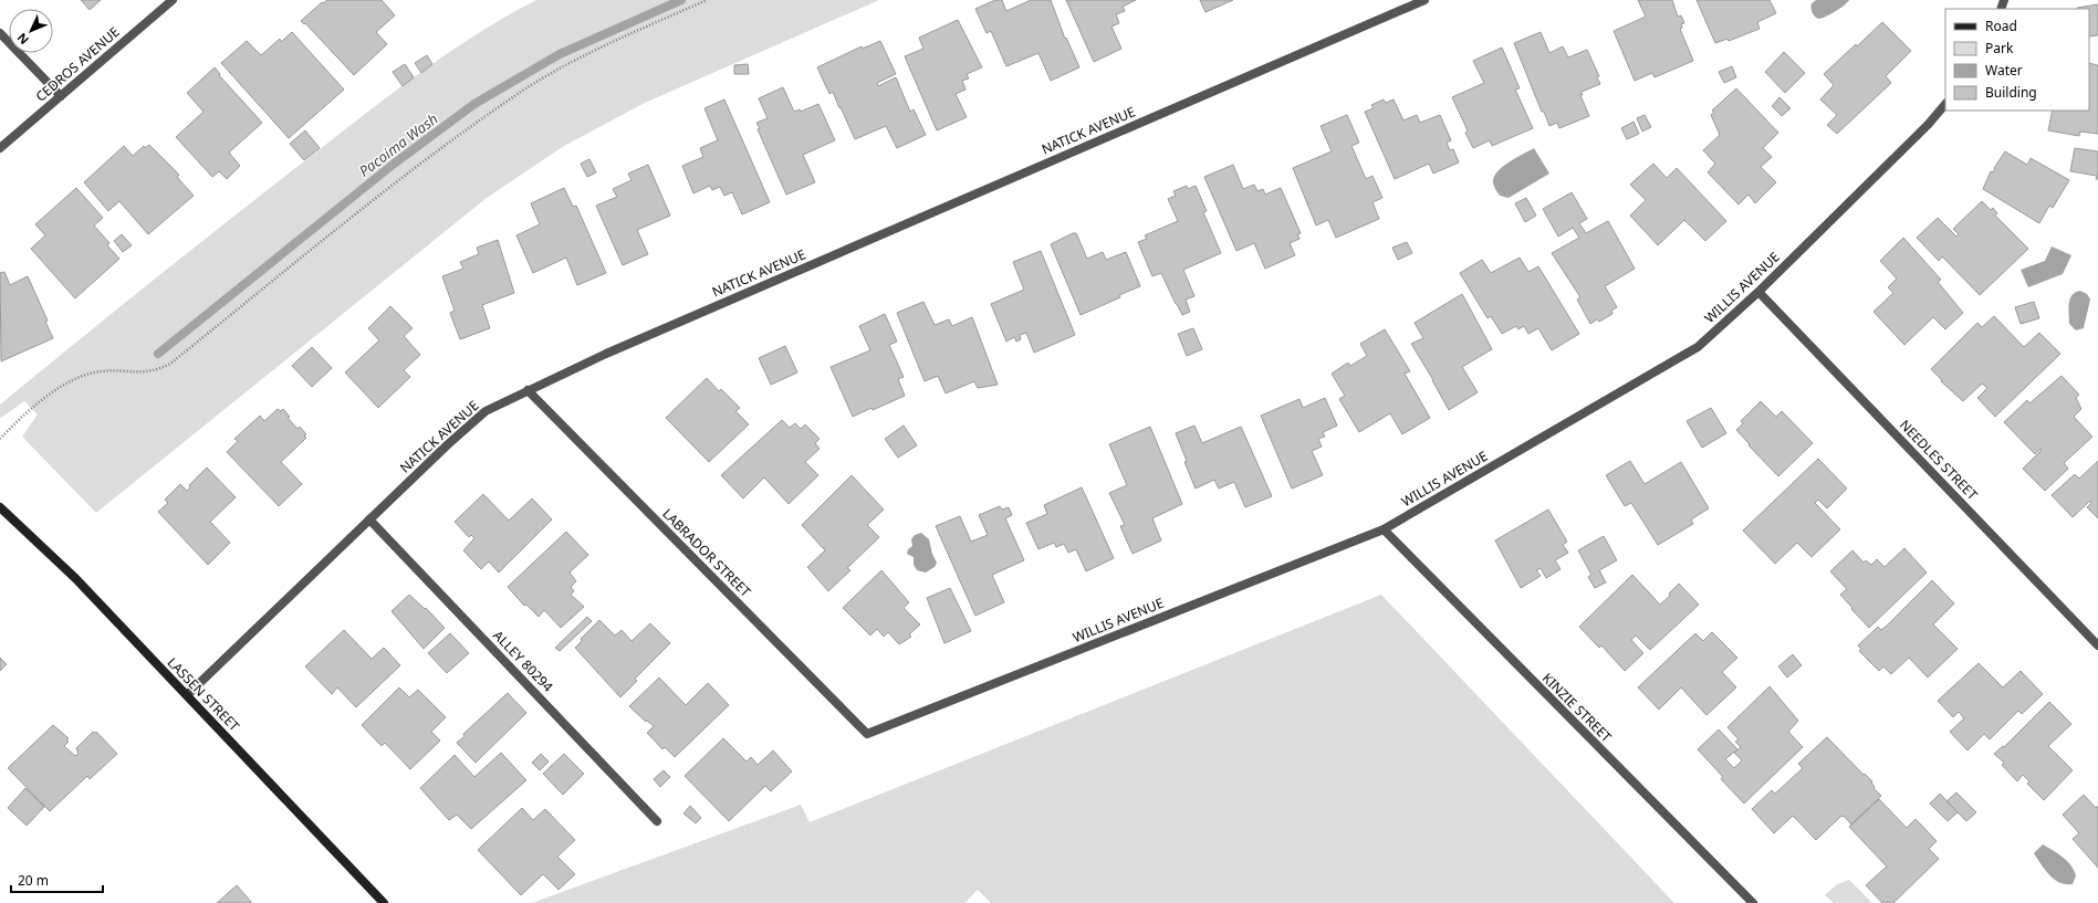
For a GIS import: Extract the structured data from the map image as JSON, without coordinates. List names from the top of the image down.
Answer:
{
  "streets": {
    "main road": ["LASSEN STREET"],
    "street": [
      "CEDROS AVENUE",
      "NATICK AVENUE",
      "WILLIS AVENUE",
      "NEEDLES STREET",
      "LABRADOR STREET",
      "ALLEY 80294",
      "KINZIE STREET"
    ]
  },
  "crossings": [
    ["NATICK AVENUE", "LABRADOR STREET"],
    ["NATICK AVENUE", "ALLEY 80294"],
    ["NATICK AVENUE", "LASSEN STREET"],
    ["WILLIS AVENUE", "NEEDLES STREET"],
    ["WILLIS AVENUE", "LABRADOR STREET"],
    ["WILLIS AVENUE", "KINZIE STREET"]
  ],
  "water": ["Pacoima Wash"],
  "legend": [
    "Road",
    "Park",
    "Water",
    "Building"
  ],
  "scale_bar": "20 m",
  "north": "bottom left"
}
